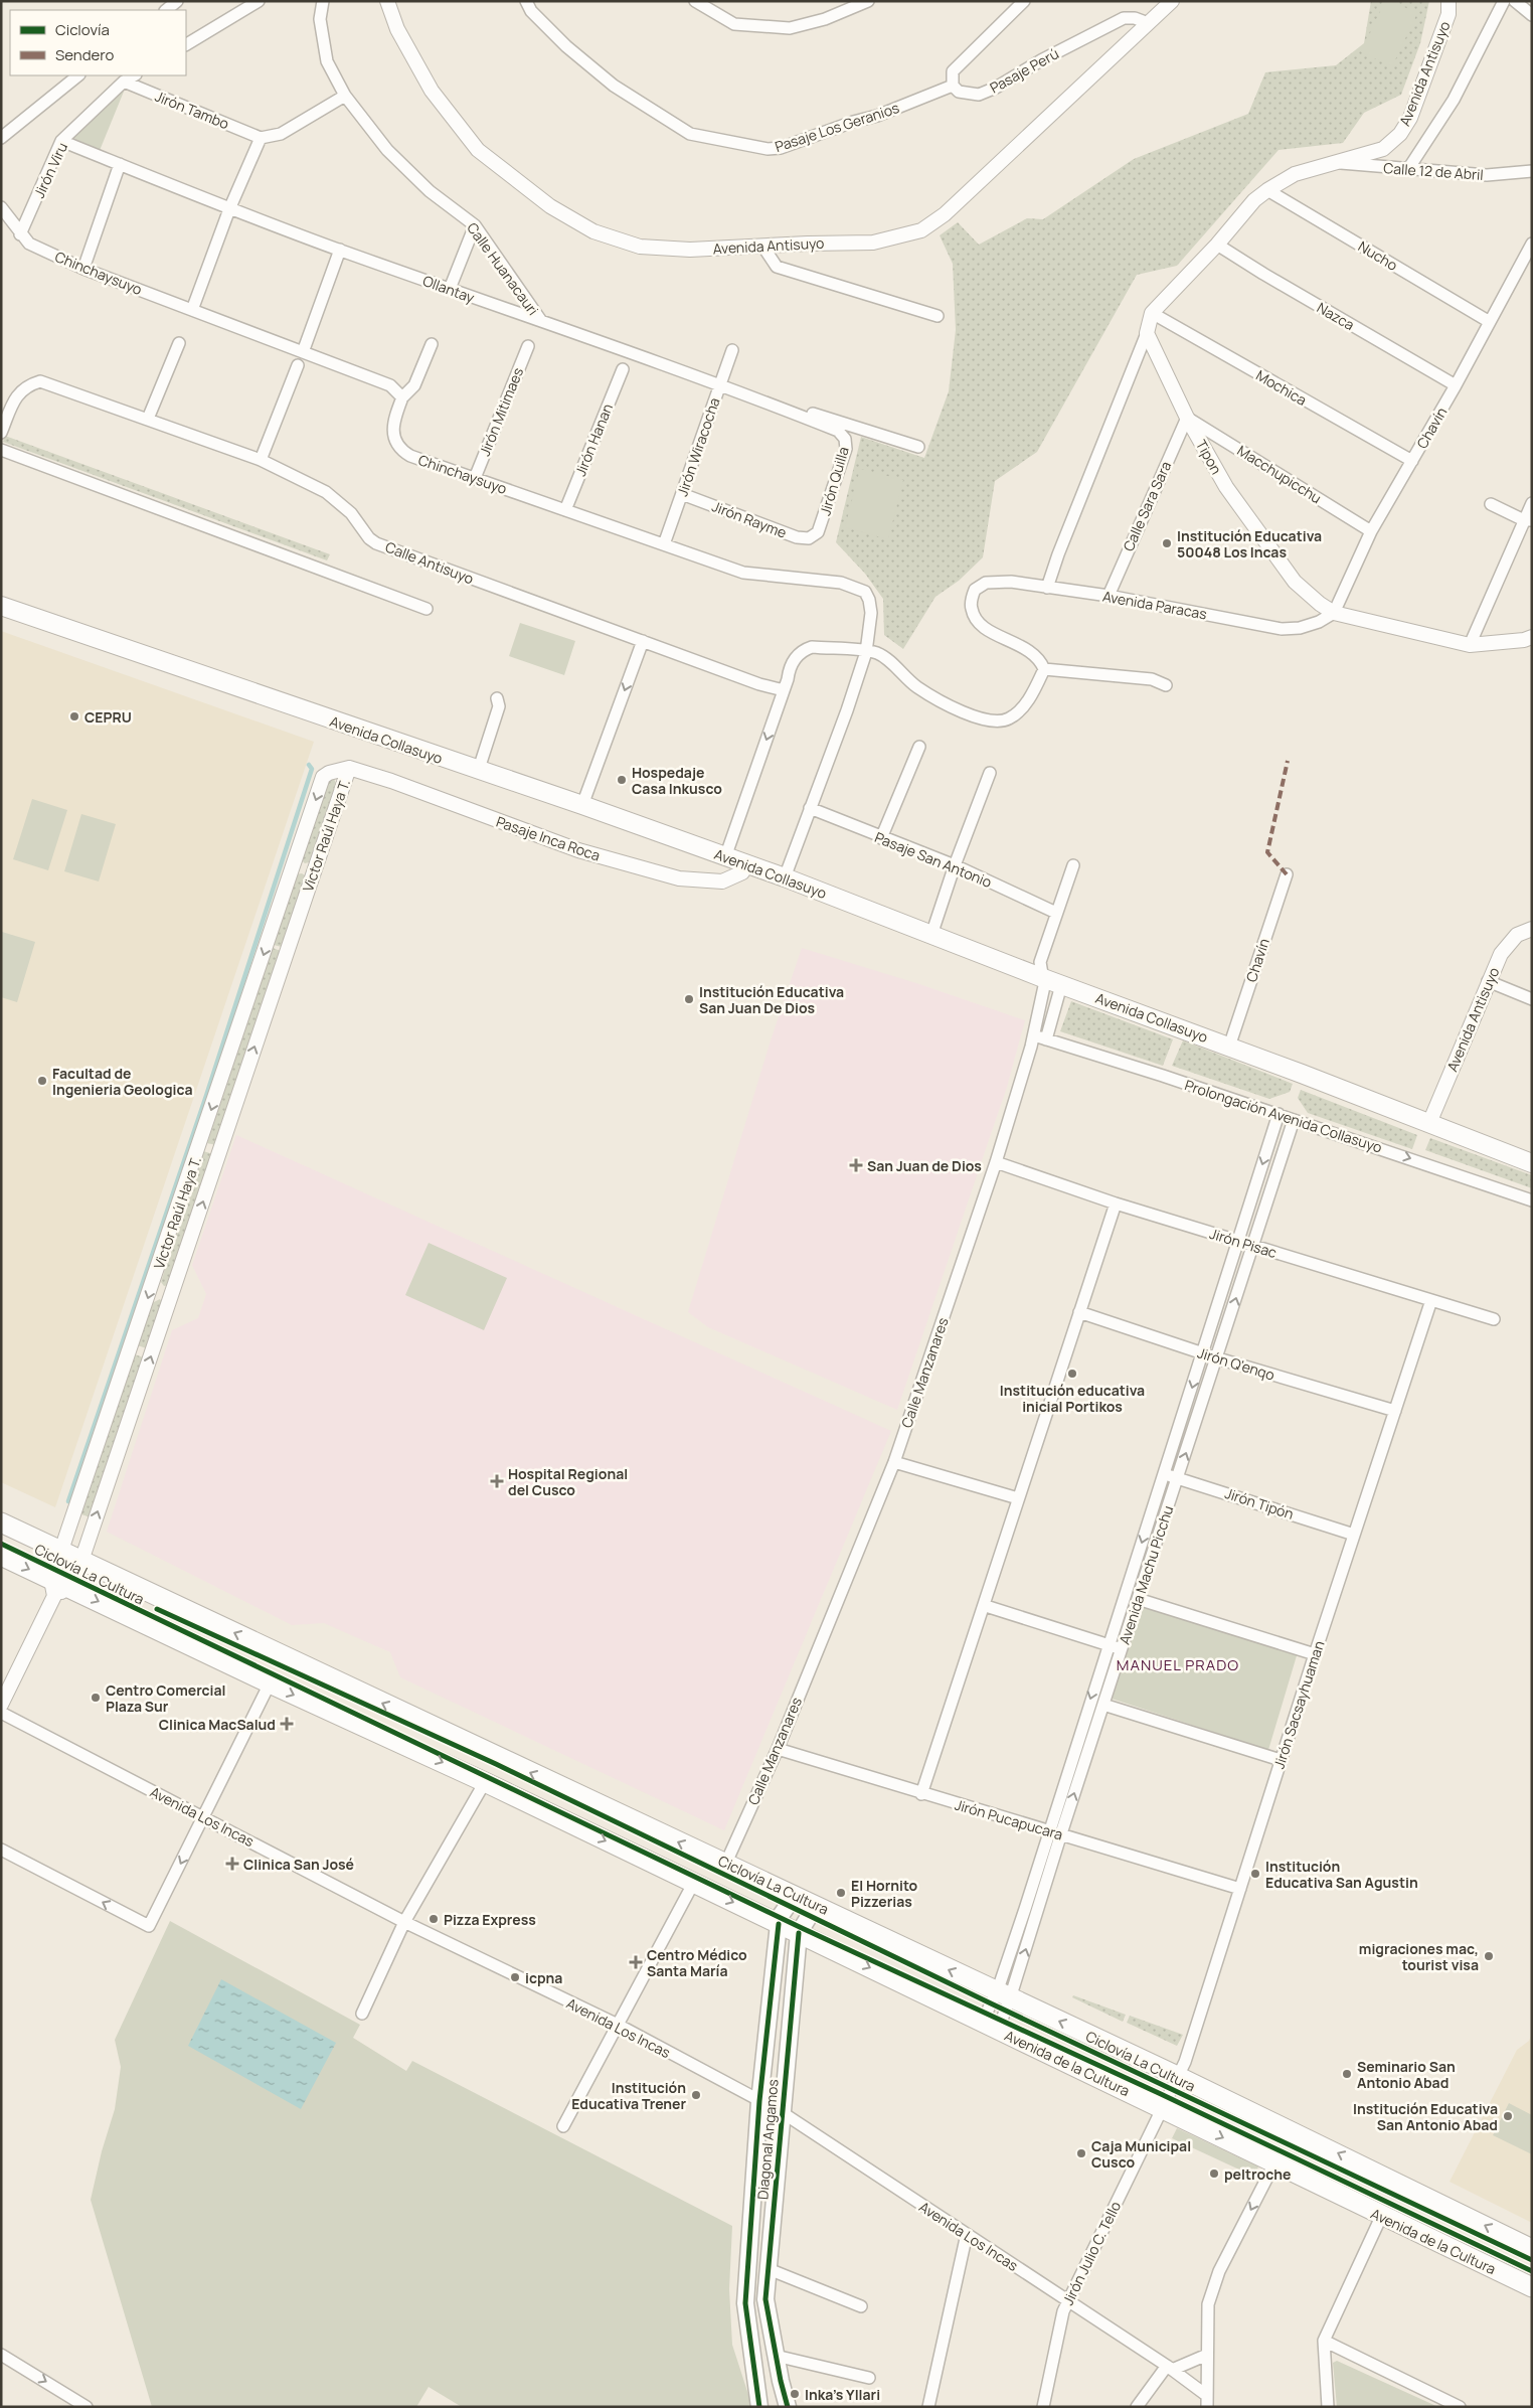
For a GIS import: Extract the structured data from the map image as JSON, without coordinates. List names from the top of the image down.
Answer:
{
  "streets": {
    "highway": ["Avenida de la Cultura"],
    "main road": ["Avenida Collasuyo", "Diagonal Angamos"],
    "street": [
      "Pasaje Perú",
      "Avenida Antisuyo",
      "Jirón Tambo",
      "Pasaje Los Geranios",
      "Jirón Viru",
      "Calle 12 de Abril",
      "Nucho",
      "Calle Huanacauri",
      "Chinchaysuyo",
      "Ollantay",
      "Nazca",
      "Mochica",
      "Jirón Mitimaes",
      "Chavín",
      "Jirón Hanan",
      "Jirón Wiracocha",
      "Tipon",
      "Macchupicchu",
      "Jirón Quilla",
      "Calle Sara Sara",
      "Jirón Rayme",
      "Calle Antisuyo",
      "Avenida Paracas",
      "Victor Raúl Haya T.",
      "Pasaje Inca Roca",
      "Pasaje San Antonio",
      "Prolongación Avenida Collasuyo",
      "Jirón Pisac",
      "Jirón Q'enqo",
      "Calle Manzanares",
      "Jirón Tipón",
      "Avenida Machu Picchu",
      "Jirón Sacsayhuaman",
      "Avenida Los Incas",
      "Jirón Pucapucara",
      "Jirón Julio C. Tello"
    ],
    "cycle path": ["Ciclovía La Cultura"]
  },
  "crossings": [
    ["Pasaje Perú", "Avenida Antisuyo"],
    ["Pasaje Perú", "Pasaje Los Geranios"],
    ["Avenida Antisuyo", "Calle 12 de Abril"],
    ["Avenida Antisuyo", "Avenida Collasuyo"],
    ["Jirón Tambo", "Jirón Viru"],
    ["Jirón Viru", "Chinchaysuyo"],
    ["Jirón Viru", "Ollantay"],
    ["Nucho", "Chavín"],
    ["Calle Huanacauri", "Ollantay"],
    ["Chinchaysuyo", "Jirón Mitimaes"],
    ["Chinchaysuyo", "Jirón Hanan"],
    ["Chinchaysuyo", "Jirón Wiracocha"],
    ["Ollantay", "Jirón Wiracocha"],
    ["Ollantay", "Jirón Quilla"],
    ["Nazca", "Chavín"],
    ["Mochica", "Chavín"],
    ["Chavín", "Tipon"],
    ["Chavín", "Macchupicchu"],
    ["Chavín", "Avenida Paracas"],
    ["Chavín", "Avenida Collasuyo"],
    ["Jirón Wiracocha", "Jirón Rayme"],
    ["Tipon", "Macchupicchu"],
    ["Tipon", "Calle Sara Sara"],
    ["Tipon", "Avenida Paracas"],
    ["Macchupicchu", "Calle Sara Sara"],
    ["Jirón Quilla", "Jirón Rayme"],
    ["Calle Sara Sara", "Avenida Paracas"],
    ["Avenida Collasuyo", "Pasaje Inca Roca"],
    ["Avenida Collasuyo", "Calle Manzanares"],
    ["Victor Raúl Haya T.", "Pasaje Inca Roca"],
    ["Victor Raúl Haya T.", "Avenida de la Cultura"],
    ["Pasaje San Antonio", "Calle Manzanares"],
    ["Prolongación Avenida Collasuyo", "Calle Manzanares"],
    ["Prolongación Avenida Collasuyo", "Avenida Machu Picchu"],
    ["Jirón Pisac", "Calle Manzanares"],
    ["Jirón Pisac", "Avenida Machu Picchu"],
    ["Jirón Pisac", "Jirón Sacsayhuaman"],
    ["Jirón Q'enqo", "Avenida Machu Picchu"],
    ["Jirón Q'enqo", "Jirón Sacsayhuaman"],
    ["Calle Manzanares", "Jirón Pucapucara"],
    ["Jirón Tipón", "Avenida Machu Picchu"],
    ["Jirón Tipón", "Jirón Sacsayhuaman"],
    ["Avenida Machu Picchu", "Jirón Pucapucara"],
    ["Avenida Machu Picchu", "Avenida de la Cultura"],
    ["Jirón Sacsayhuaman", "Jirón Pucapucara"],
    ["Jirón Sacsayhuaman", "Avenida de la Cultura"],
    ["Jirón Sacsayhuaman", "Jirón Julio C. Tello"],
    ["Avenida Los Incas", "Diagonal Angamos"],
    ["Avenida Los Incas", "Jirón Julio C. Tello"],
    ["Avenida de la Cultura", "Diagonal Angamos"],
    ["Avenida de la Cultura", "Jirón Julio C. Tello"]
  ],
  "one_way": ["Prolongación Avenida Collasuyo"],
  "districts": ["MANUEL PRADO"],
  "places": {
    "other": [
      "Institución Educativa 50048 Los Incas",
      "CEPRU",
      "Hospedaje Casa Inkusco",
      "Institución Educativa San Juan De Dios",
      "Facultad de Ingenieria Geologica",
      "Institución educativa inicial Portikos",
      "Centro Comercial Plaza Sur",
      "Institución Educativa San Agustin",
      "El Hornito Pizzerias",
      "Pizza Express",
      "migraciones mac, tourist visa",
      "icpna",
      "Seminario San Antonio Abad",
      "Institución Educativa Trener",
      "Institución Educativa San Antonio Abad",
      "Caja Municipal Cusco",
      "peltroche",
      "Inka's Yllari"
    ],
    "health": [
      "San Juan de Dios",
      "Hospital Regional del Cusco",
      "Clinica MacSalud",
      "Clinica San José",
      "Centro Médico Santa María"
    ]
  },
  "legend": ["Ciclovía", "Sendero"]
}
